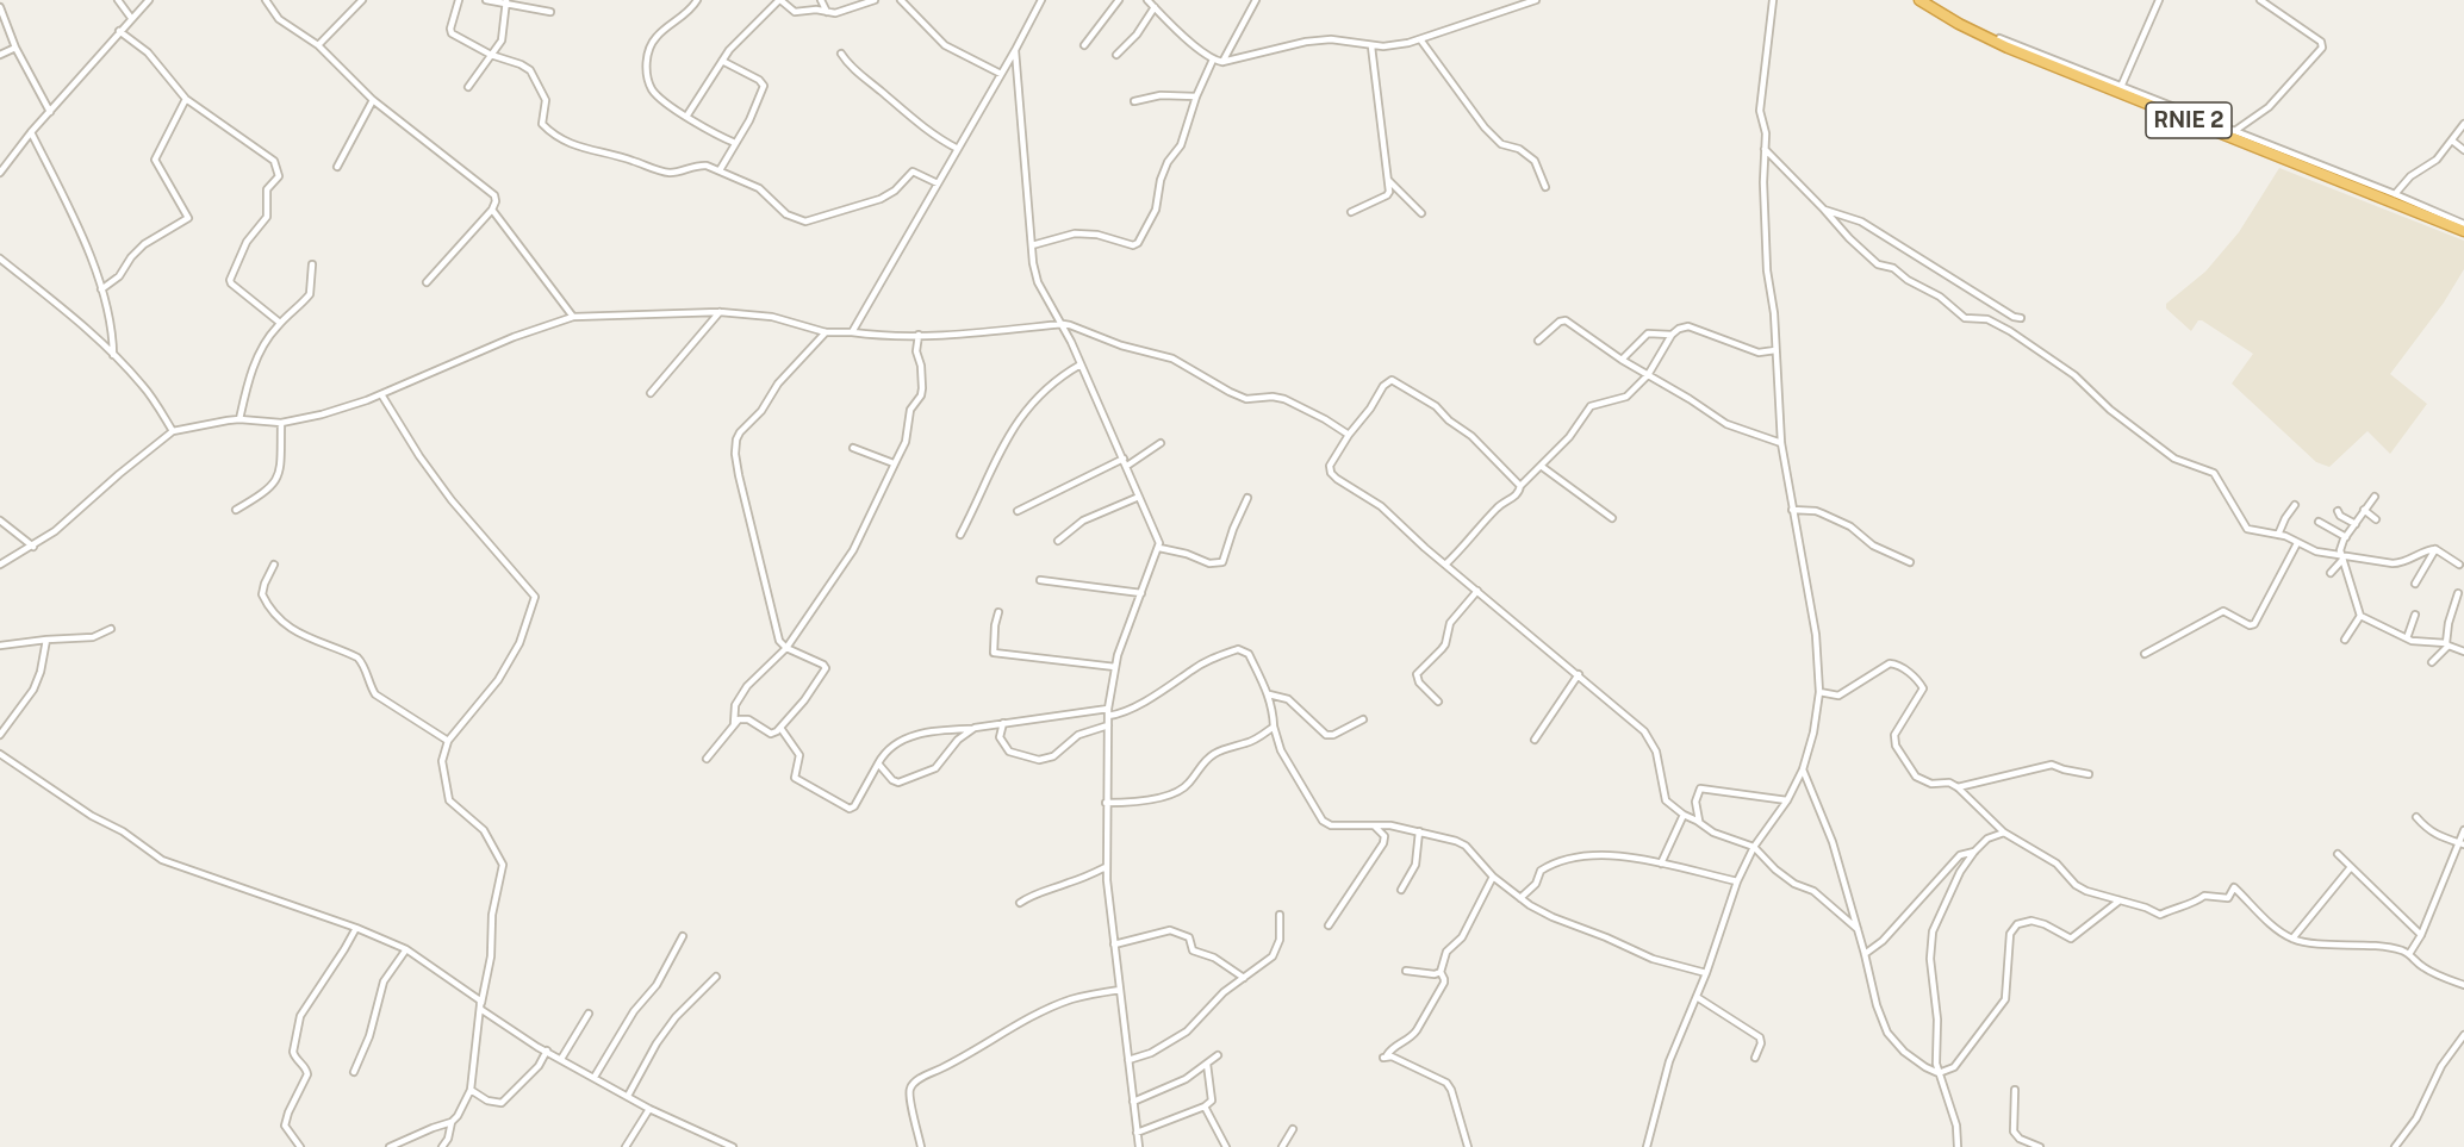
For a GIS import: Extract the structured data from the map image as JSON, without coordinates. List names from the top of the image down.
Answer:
{
  "streets": {
    "highway": ["RNIE 2"]
  }
}
